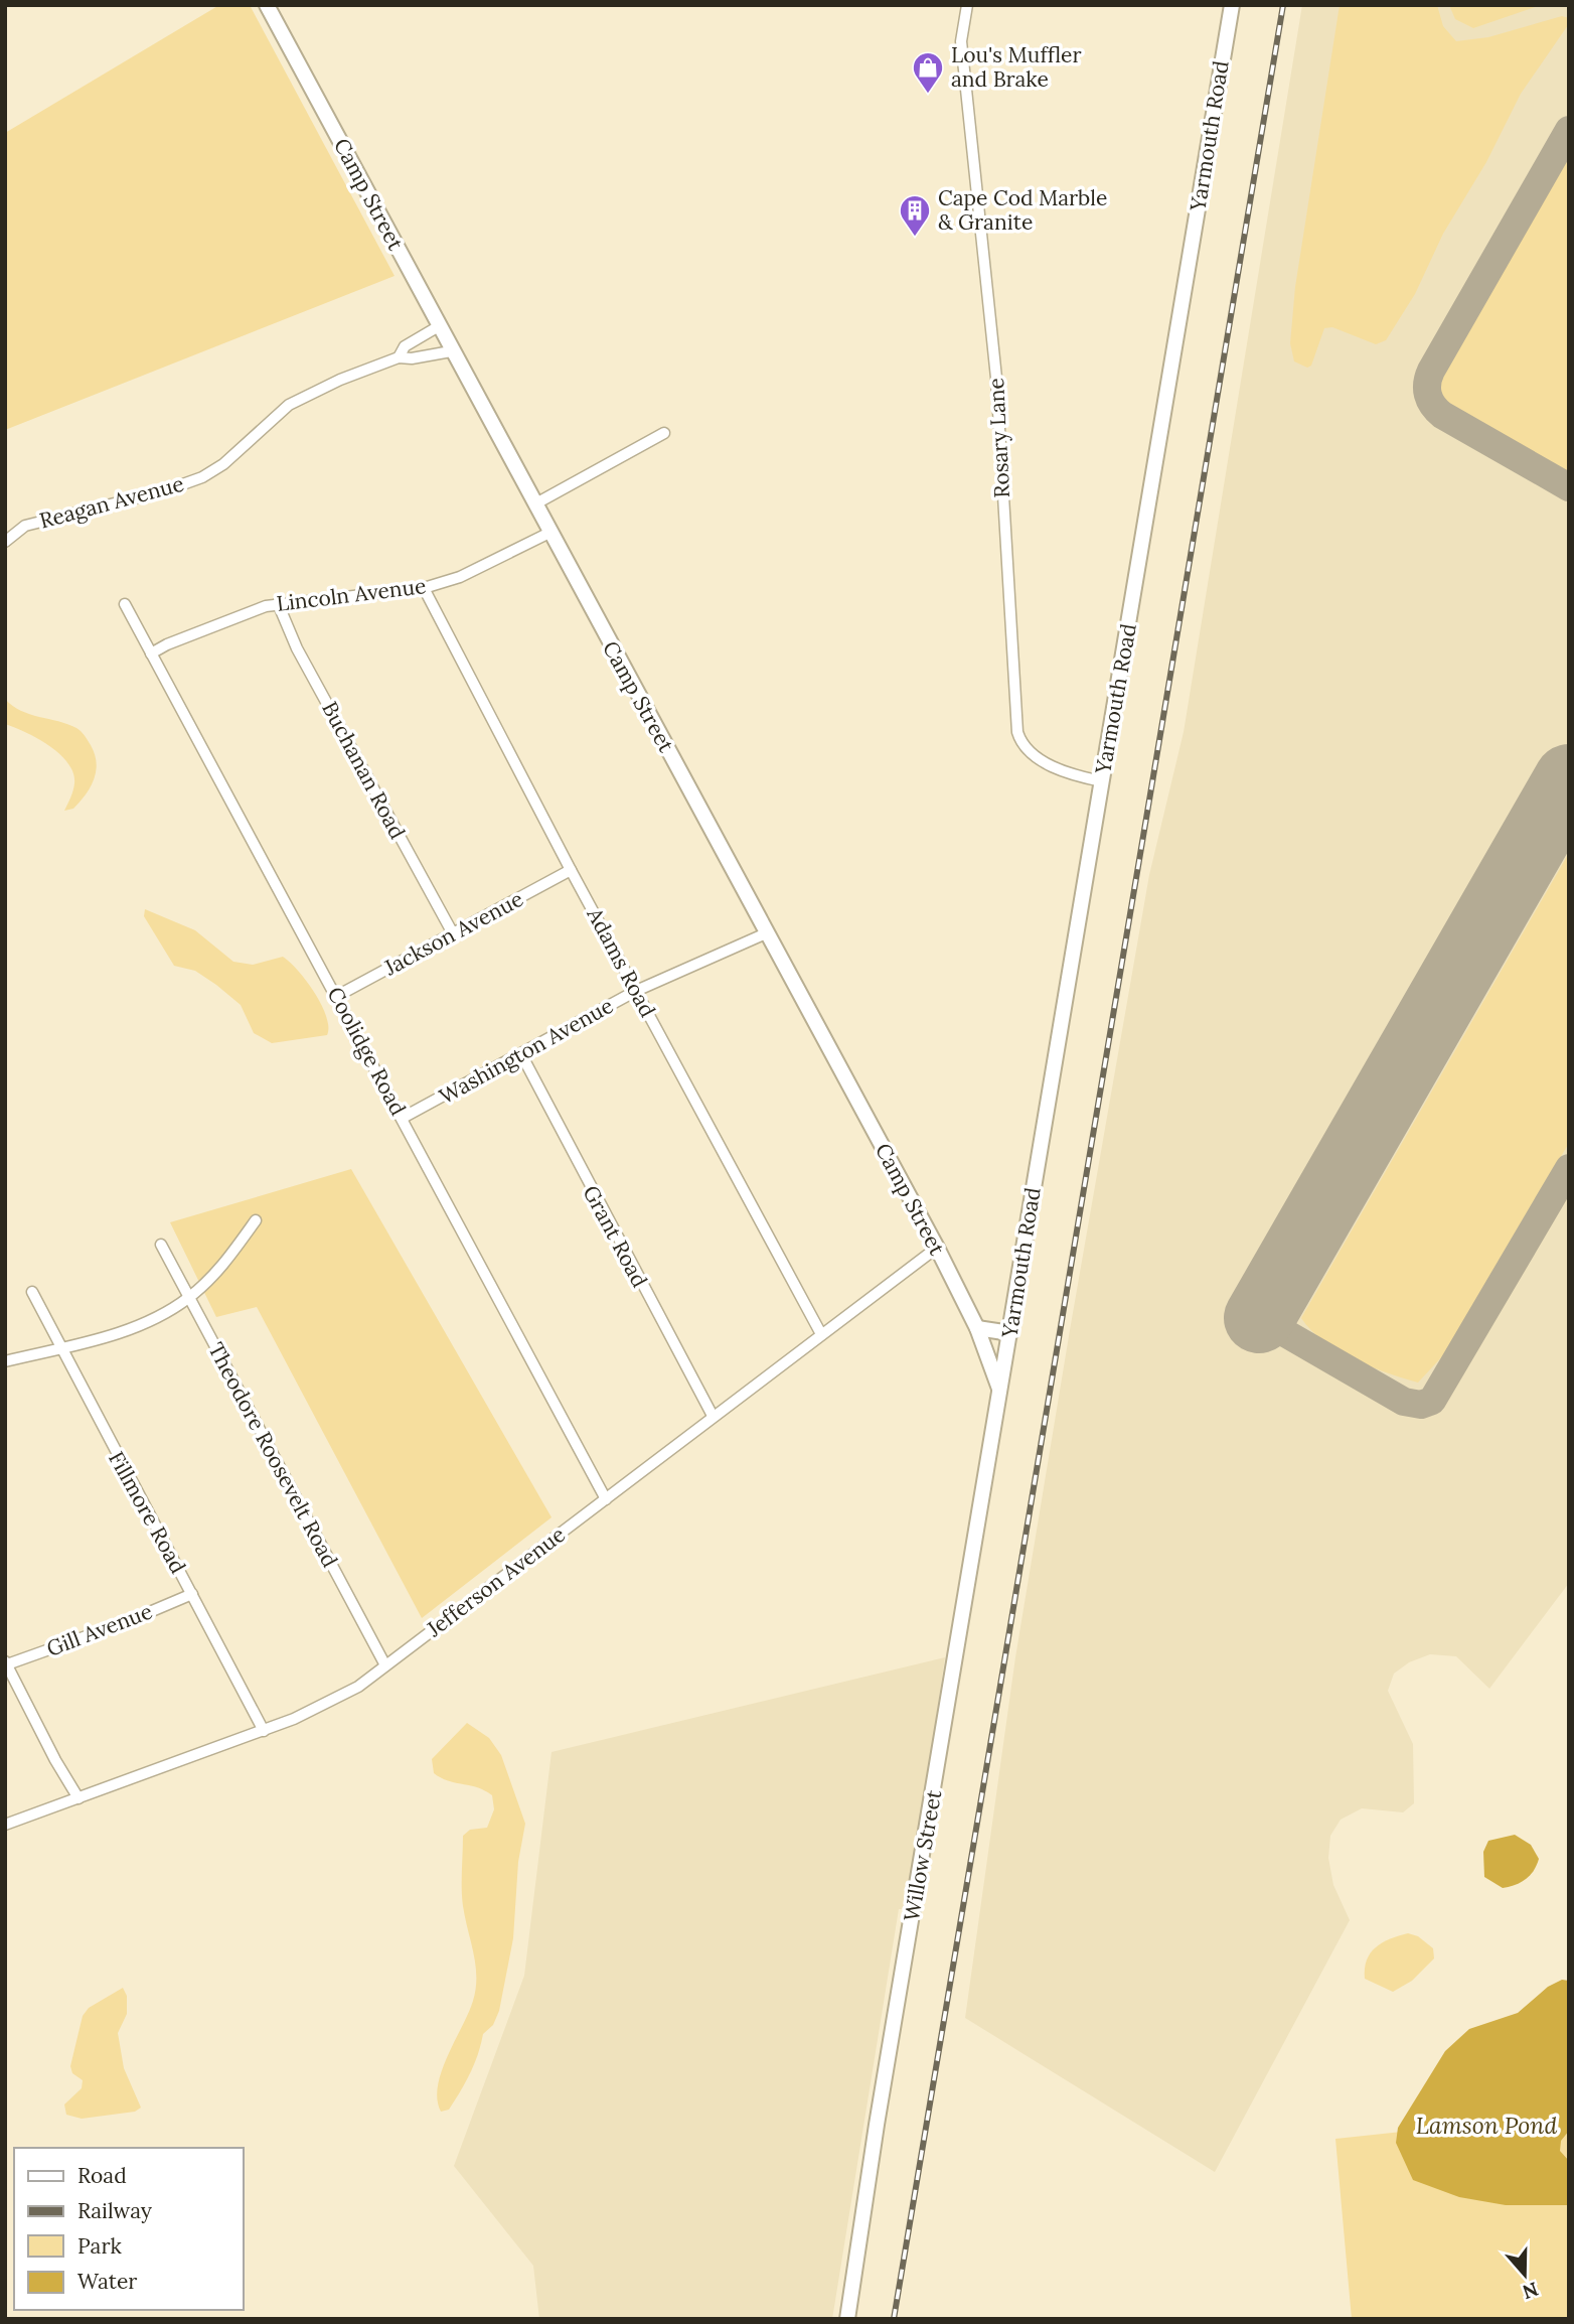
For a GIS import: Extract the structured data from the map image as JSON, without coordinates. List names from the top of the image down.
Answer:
{
  "streets": {
    "main road": ["Yarmouth Road", "Camp Street", "Willow Street"],
    "street": [
      "Rosary Lane",
      "Reagan Avenue",
      "Lincoln Avenue",
      "Buchanan Road",
      "Jackson Avenue",
      "Adams Road",
      "Coolidge Road",
      "Washington Avenue",
      "Grant Road",
      "Theodore Roosevelt Road",
      "Fillmore Road",
      "Jefferson Avenue",
      "Gill Avenue"
    ]
  },
  "crossings": [
    ["Yarmouth Road", "Camp Street"],
    ["Yarmouth Road", "Rosary Lane"],
    ["Yarmouth Road", "Willow Street"],
    ["Camp Street", "Reagan Avenue"],
    ["Camp Street", "Lincoln Avenue"],
    ["Camp Street", "Washington Avenue"],
    ["Camp Street", "Jefferson Avenue"],
    ["Camp Street", "Willow Street"],
    ["Lincoln Avenue", "Buchanan Road"],
    ["Lincoln Avenue", "Adams Road"],
    ["Lincoln Avenue", "Coolidge Road"],
    ["Buchanan Road", "Jackson Avenue"],
    ["Jackson Avenue", "Adams Road"],
    ["Jackson Avenue", "Coolidge Road"],
    ["Adams Road", "Washington Avenue"],
    ["Adams Road", "Jefferson Avenue"],
    ["Coolidge Road", "Washington Avenue"],
    ["Coolidge Road", "Jefferson Avenue"],
    ["Washington Avenue", "Grant Road"],
    ["Grant Road", "Jefferson Avenue"],
    ["Theodore Roosevelt Road", "Jefferson Avenue"],
    ["Fillmore Road", "Jefferson Avenue"],
    ["Fillmore Road", "Gill Avenue"]
  ],
  "water": ["Lamson Pond"],
  "places": {
    "shop": ["Lou's Muffler and Brake"],
    "building": ["Cape Cod Marble & Granite"]
  },
  "legend": [
    "Road",
    "Railway",
    "Park",
    "Water"
  ],
  "north": "bottom"
}
